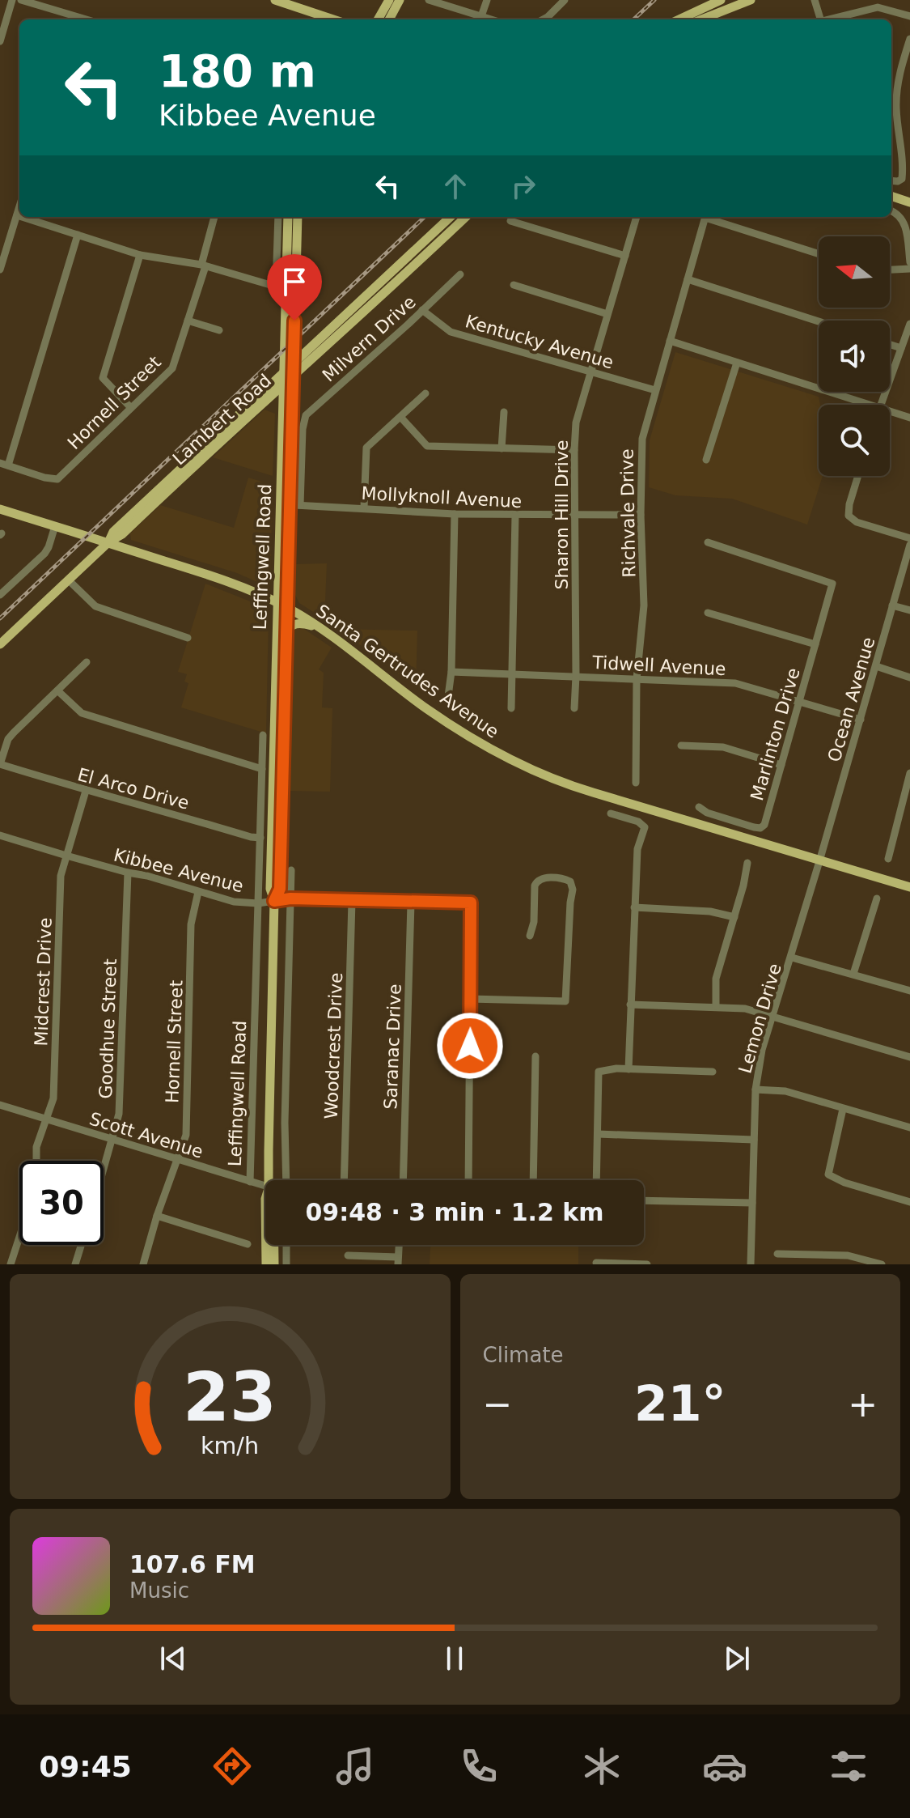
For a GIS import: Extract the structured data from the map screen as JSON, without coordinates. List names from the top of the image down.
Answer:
{
  "streets": {
    "main road": ["Lambert Road", "Leffingwell Road", "Santa Gertrudes Avenue"],
    "street": [
      "Milvern Drive",
      "Kentucky Avenue",
      "Hornell Street",
      "Mollyknoll Avenue",
      "Richvale Drive",
      "Sharon Hill Drive",
      "Tidwell Avenue",
      "Ocean Avenue",
      "Marlinton Drive",
      "El Arco Drive",
      "Kibbee Avenue",
      "Midcrest Drive",
      "Lemon Drive",
      "Goodhue Street",
      "Woodcrest Drive",
      "Saranac Drive",
      "Scott Avenue"
    ]
  },
  "crossings": [
    ["Milvern Drive", "Kentucky Avenue"],
    ["Milvern Drive", "Mollyknoll Avenue"],
    ["Kentucky Avenue", "Richvale Drive"],
    ["Kentucky Avenue", "Sharon Hill Drive"],
    ["Hornell Street", "Kibbee Avenue"],
    ["Hornell Street", "Scott Avenue"],
    ["Lambert Road", "Leffingwell Road"],
    ["Lambert Road", "Santa Gertrudes Avenue"],
    ["Mollyknoll Avenue", "Richvale Drive"],
    ["Mollyknoll Avenue", "Sharon Hill Drive"],
    ["Mollyknoll Avenue", "Leffingwell Road"],
    ["Richvale Drive", "Tidwell Avenue"],
    ["Sharon Hill Drive", "Tidwell Avenue"],
    ["Leffingwell Road", "Santa Gertrudes Avenue"],
    ["Leffingwell Road", "El Arco Drive"],
    ["Leffingwell Road", "Kibbee Avenue"],
    ["Leffingwell Road", "Scott Avenue"],
    ["Tidwell Avenue", "Ocean Avenue"],
    ["Tidwell Avenue", "Marlinton Drive"],
    ["Santa Gertrudes Avenue", "Ocean Avenue"],
    ["Santa Gertrudes Avenue", "Lemon Drive"],
    ["Ocean Avenue", "Lemon Drive"],
    ["El Arco Drive", "Midcrest Drive"],
    ["Kibbee Avenue", "Midcrest Drive"],
    ["Kibbee Avenue", "Goodhue Street"],
    ["Kibbee Avenue", "Woodcrest Drive"],
    ["Kibbee Avenue", "Saranac Drive"],
    ["Midcrest Drive", "Scott Avenue"],
    ["Goodhue Street", "Scott Avenue"]
  ],
  "north": "left",
  "page": {
    "turn": ["180 m", "Kibbee Avenue"],
    "limit": "30",
    "trip": "09:48 · 3 min · 1.2 km",
    "tile": "Climate",
    "heat": ["−", "21°", "+"],
    "song": ["107.6 FM", "Music"],
    "tabs": "09:45",
    "gauge": ["23", "km/h"]
  }
}
